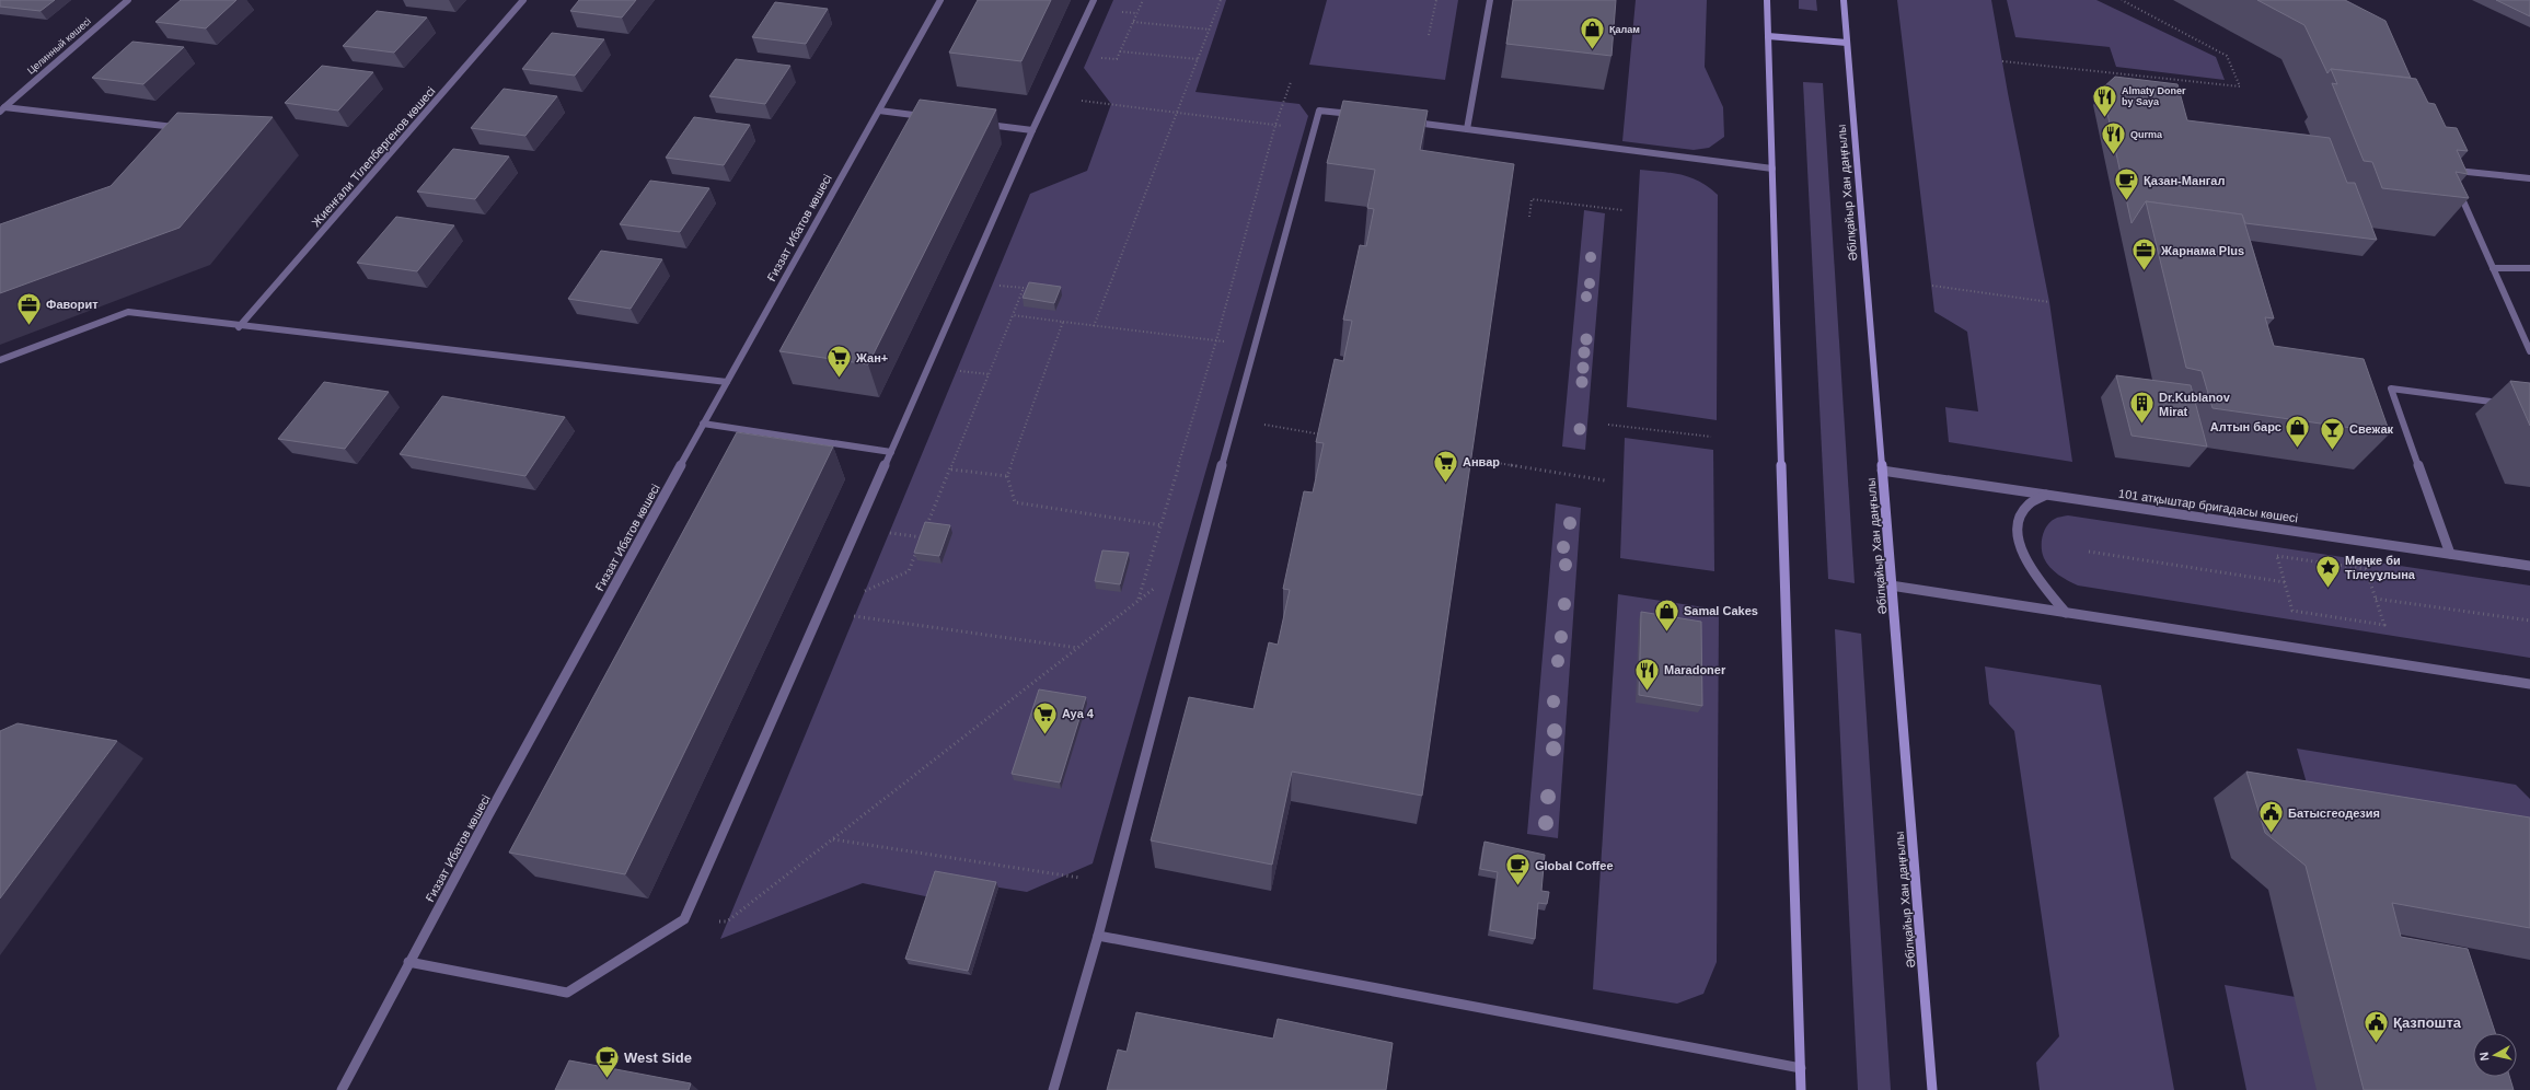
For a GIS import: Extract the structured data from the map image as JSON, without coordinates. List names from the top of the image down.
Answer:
{
  "streets": {
    "main road": ["Әбілқайыр Хан даңғылы"],
    "street": [
      "Целинный көшесі",
      "Жиенғали Тілепбергенов көшесі",
      "Ғиззат Ибатов көшесі",
      "101 атқыштар бригадасы көшесі"
    ]
  },
  "crossings": [
    ["Әбілқайыр Хан даңғылы", "101 атқыштар бригадасы көшесі"]
  ],
  "places": {
    "shop": ["Қалам", "Алтын барс", "Samal Cakes"],
    "restaurant": ["Almaty Doner by Saya", "Qurma", "Maradoner"],
    "cafe": ["Қазан-Мангал", "Global Coffee", "West Side"],
    "office": ["Жарнама Plus", "Фаворит"],
    "supermarket": ["Жан+", "Анвар", "Aya 4"],
    "building": ["Dr.Kublanov Mirat"],
    "bar": ["Свежак"],
    "place": ["Мөңке би Тілеуұлына"],
    "public building": ["Батысгеодезия", "Қазпошта"]
  },
  "north": "left"
}
